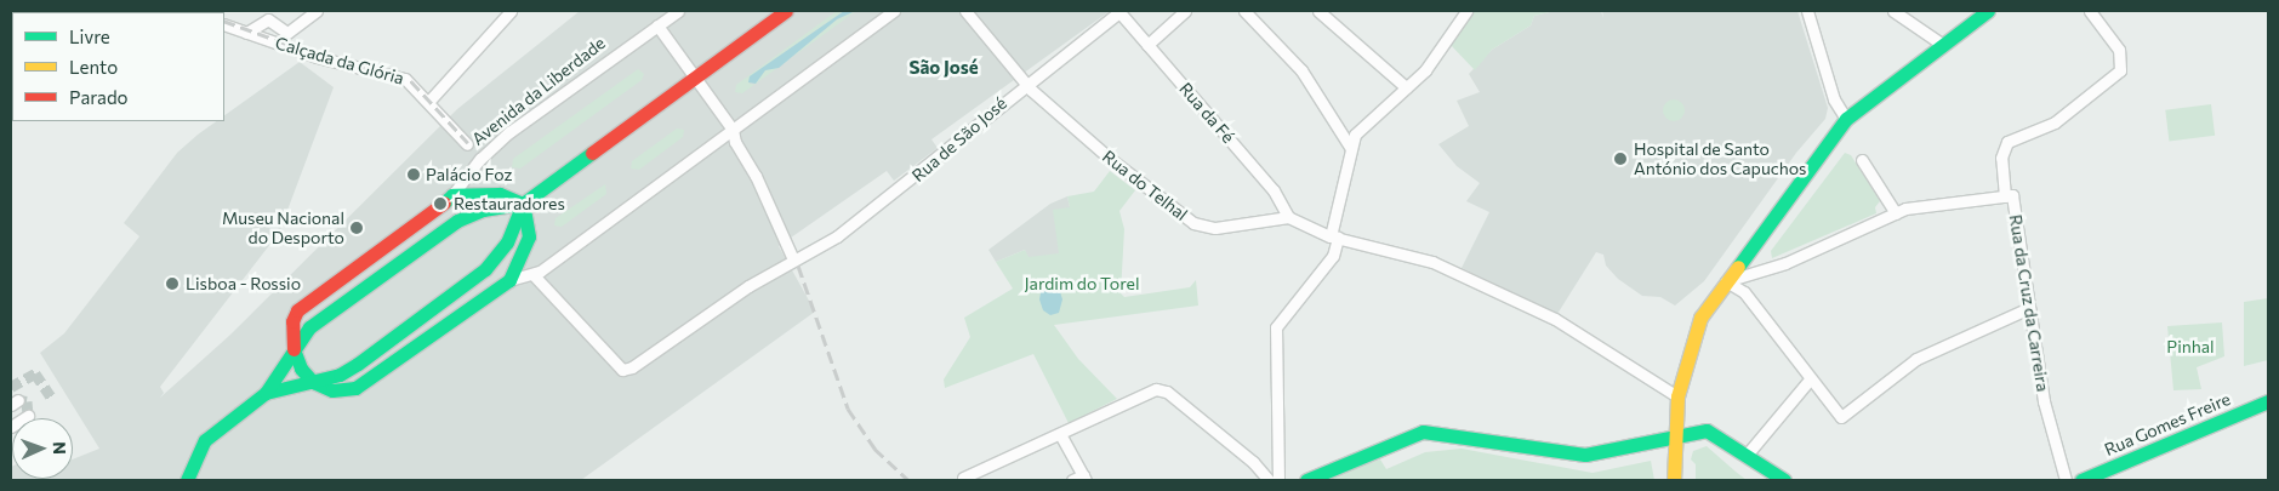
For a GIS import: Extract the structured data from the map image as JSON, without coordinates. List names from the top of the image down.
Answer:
{
  "streets": {
    "street": [
      "Calçada da Glória",
      "Avenida da Liberdade",
      "Rua da Fé",
      "Rua de São José",
      "Rua do Telhal",
      "Rua da Cruz da Carreira",
      "Rua Gomes Freire"
    ]
  },
  "crossings": [
    ["Rua da Fé", "Rua de São José"],
    ["Rua da Fé", "Rua do Telhal"],
    ["Rua de São José", "Rua do Telhal"]
  ],
  "districts": ["São José"],
  "parks": ["Jardim do Torel", "Pinhal"],
  "places": [
    "Hospital de Santo António dos Capuchos",
    "Palácio Foz",
    "Restauradores",
    "Museu Nacional do Desporto",
    "Lisboa - Rossio"
  ],
  "legend": ["Livre", "Lento", "Parado"],
  "north": "right"
}
